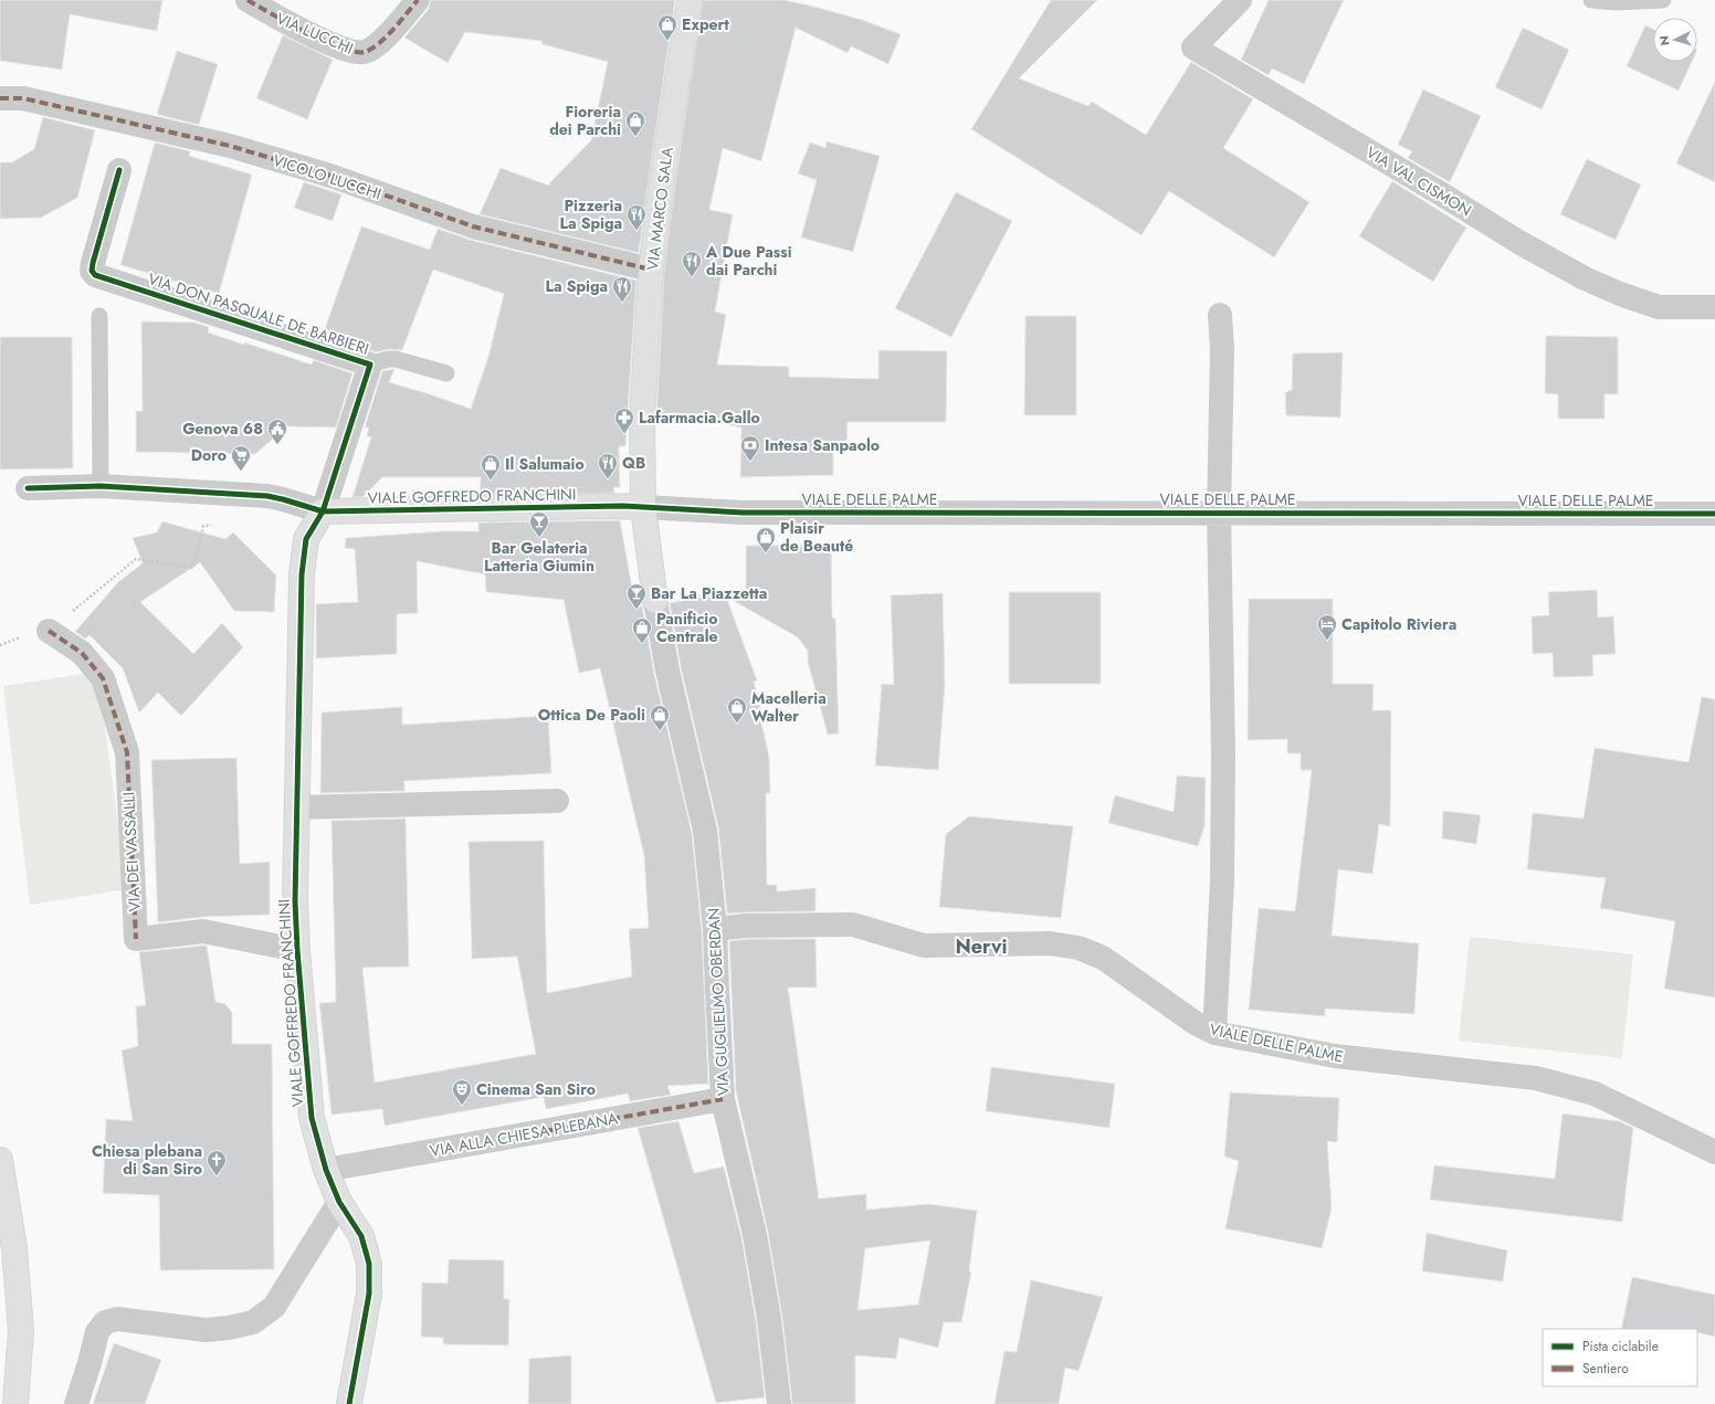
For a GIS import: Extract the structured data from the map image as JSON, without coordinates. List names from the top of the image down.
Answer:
{
  "streets": {
    "street": [
      "VIA LUCCHI",
      "VICOLO LUCCHI",
      "VIA VAL CISMON",
      "VIA MARCO SALA",
      "VIA DON PASQUALE DE BARBIERI",
      "VIALE GOFFREDO FRANCHINI",
      "VIALE DELLE PALME",
      "VIA DEI VASSALLI",
      "VIA GUGLIELMO OBERDAN",
      "VIA ALLA CHIESA PLEBANA"
    ]
  },
  "crossings": [
    ["VICOLO LUCCHI", "VIA MARCO SALA"],
    ["VIA MARCO SALA", "VIALE GOFFREDO FRANCHINI"],
    ["VIA MARCO SALA", "VIALE DELLE PALME"],
    ["VIA MARCO SALA", "VIA GUGLIELMO OBERDAN"],
    ["VIA DON PASQUALE DE BARBIERI", "VIALE GOFFREDO FRANCHINI"],
    ["VIALE GOFFREDO FRANCHINI", "VIALE DELLE PALME"],
    ["VIALE GOFFREDO FRANCHINI", "VIA DEI VASSALLI"],
    ["VIALE GOFFREDO FRANCHINI", "VIA ALLA CHIESA PLEBANA"],
    ["VIALE DELLE PALME", "VIA GUGLIELMO OBERDAN"],
    ["VIA GUGLIELMO OBERDAN", "VIA ALLA CHIESA PLEBANA"]
  ],
  "districts": ["Nervi"],
  "places": {
    "shop": [
      "Expert",
      "Fioreria dei Parchi",
      "Il Salumaio",
      "Plaisir de Beauté",
      "Panificio Centrale",
      "Macelleria Walter",
      "Ottica De Paoli"
    ],
    "restaurant": [
      "Pizzeria La Spiga",
      "A Due Passi dai Parchi",
      "La Spiga",
      "QB"
    ],
    "pharmacy": ["Lafarmacia.Gallo"],
    "public building": ["Genova 68"],
    "bank": ["Intesa Sanpaolo"],
    "supermarket": ["Doro"],
    "bar": ["Bar Gelateria Latteria Giumin", "Bar La Piazzetta"],
    "hotel": ["Capitolo Riviera"],
    "theatre": ["Cinema San Siro"],
    "church": ["Chiesa plebana di San Siro"]
  },
  "legend": ["Pista ciclabile", "Sentiero"],
  "north": "left"
}
